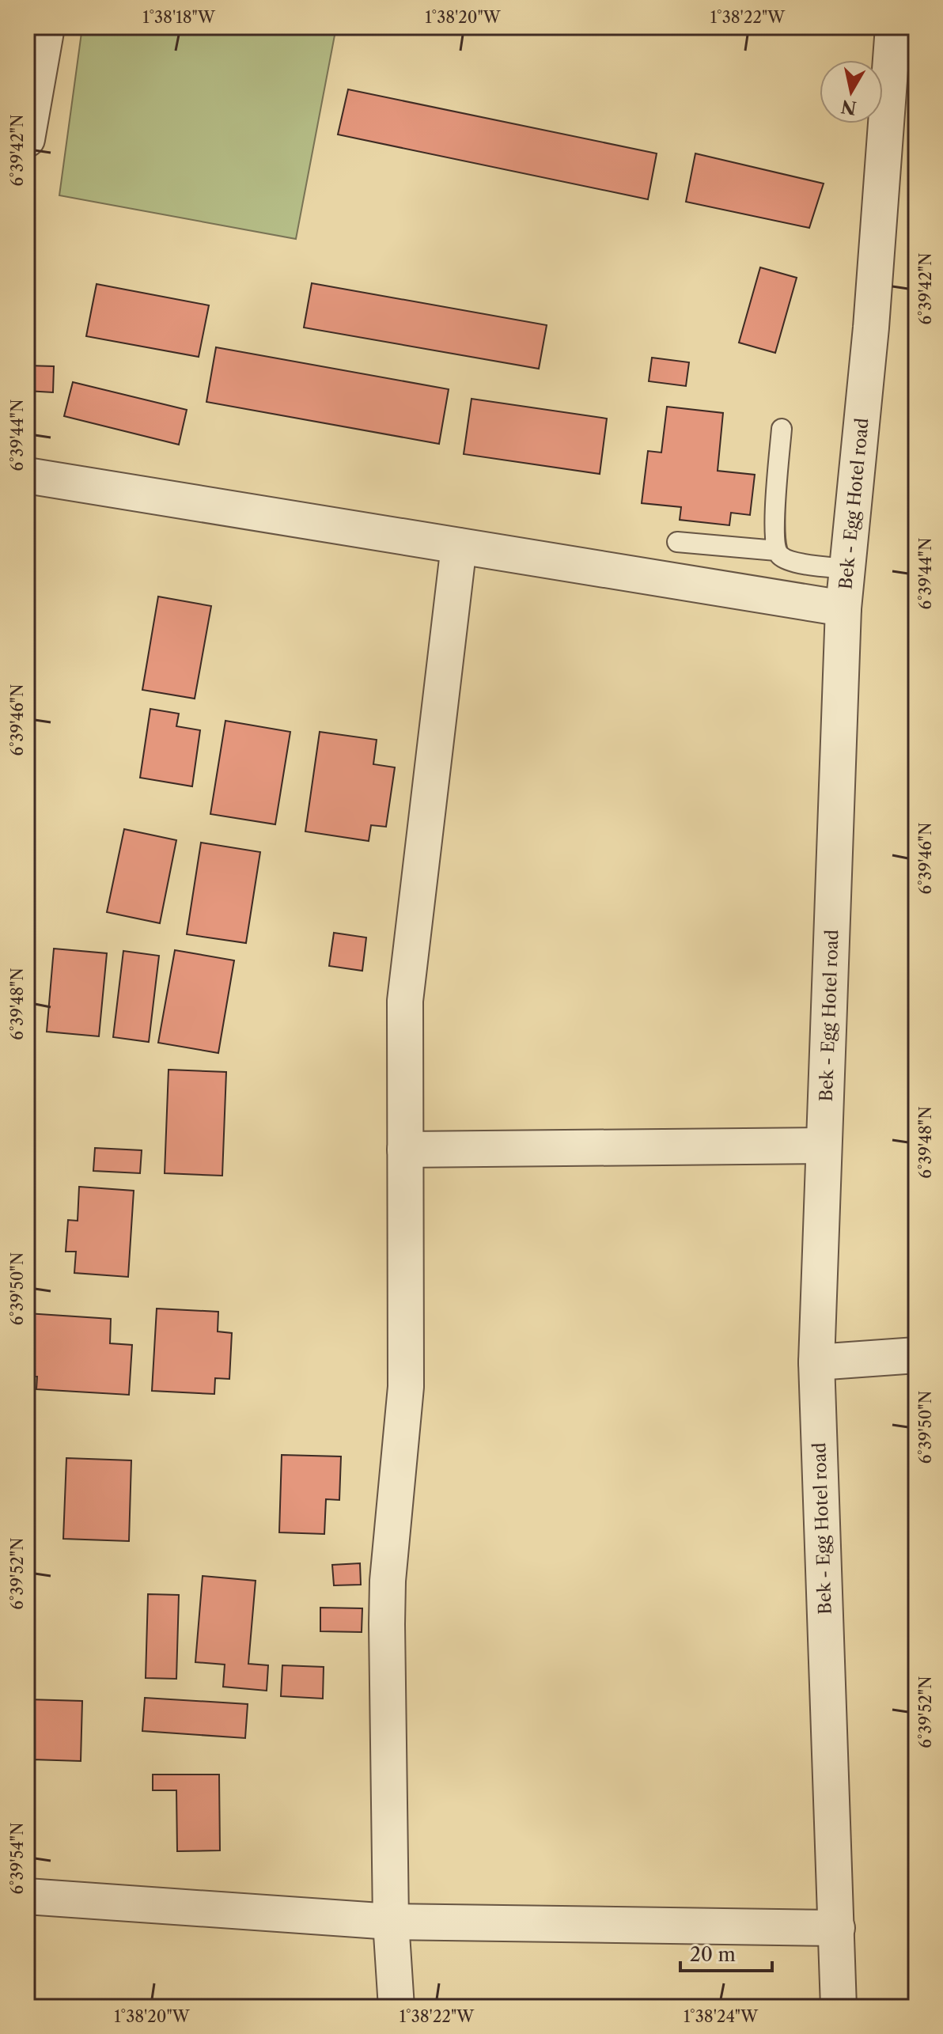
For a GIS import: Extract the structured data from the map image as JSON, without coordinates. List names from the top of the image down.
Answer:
{
  "streets": {
    "street": ["Bek - Egg Hotel road"]
  },
  "scale_bar": "20 m",
  "north": "bottom",
  "coordinates": [
    "1°38'18\"W",
    "1°38'20\"W",
    "1°38'22\"W",
    "6°39'42\"N",
    "6°39'44\"N",
    "6°39'46\"N",
    "6°39'48\"N",
    "6°39'50\"N",
    "6°39'52\"N",
    "6°39'54\"N",
    "1°38'24\"W"
  ]
}
